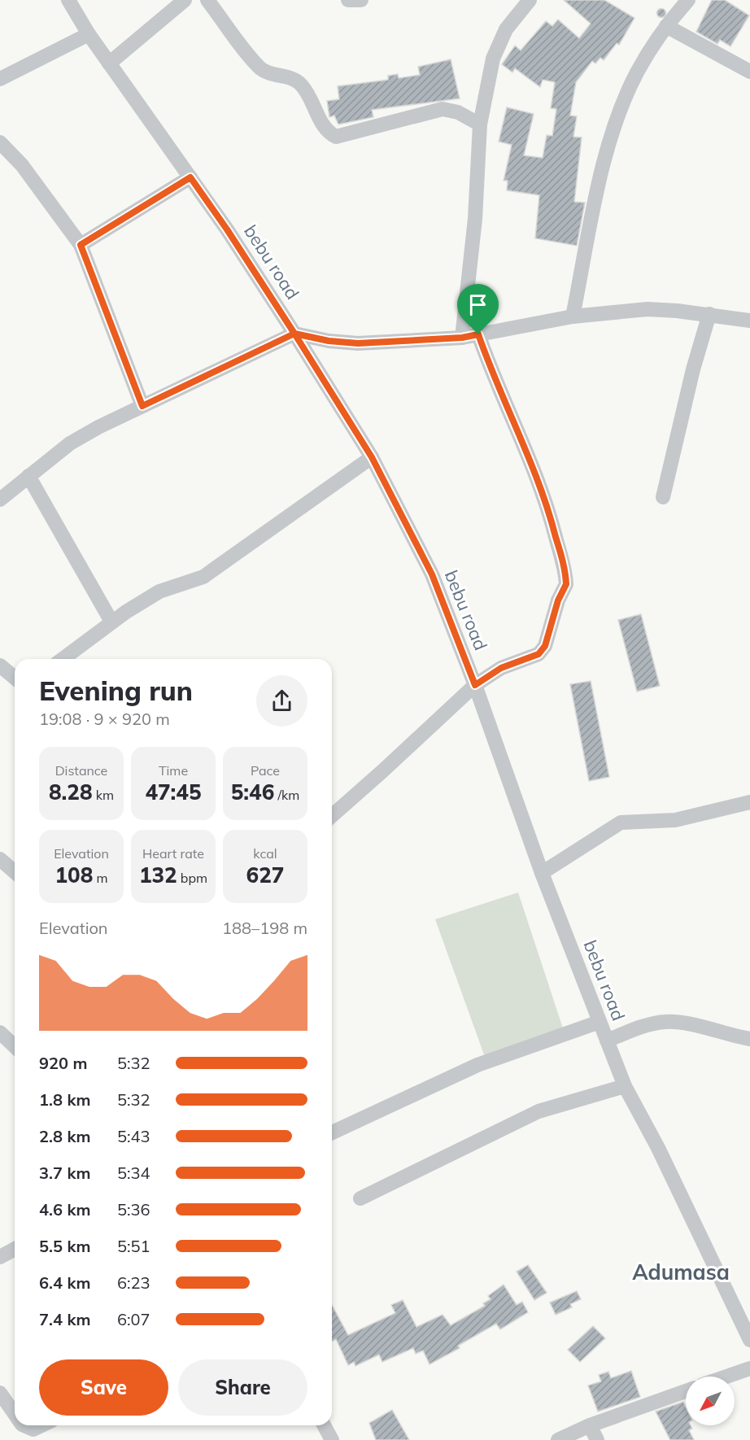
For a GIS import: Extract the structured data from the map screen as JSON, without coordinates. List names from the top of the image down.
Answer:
{
  "streets": {
    "street": ["bebu road"]
  },
  "districts": ["Adumasa"],
  "north": "bottom left",
  "page": {
    "heading": ["Evening run", "19:08 · 9 × 920 m"],
    "stats": [
      ["Distance", "8.28 km"],
      ["Time", "47:45"],
      ["Pace", "5:46 /km"],
      ["Elevation", "108 m"],
      ["Heart rate", "132 bpm"],
      ["kcal", "627"]
    ],
    "chart": ["Elevation", "188–198 m"],
    "list": [
      {
        "name": "920 m",
        "note": "5:32"
      },
      {
        "name": "1.8 km",
        "note": "5:32"
      },
      {
        "name": "2.8 km",
        "note": "5:43"
      },
      {
        "name": "3.7 km",
        "note": "5:34"
      },
      {
        "name": "4.6 km",
        "note": "5:36"
      },
      {
        "name": "5.5 km",
        "note": "5:51"
      },
      {
        "name": "6.4 km",
        "note": "6:23"
      },
      {
        "name": "7.4 km",
        "note": "6:07"
      }
    ],
    "buttons": ["Save", "Share"]
  }
}
